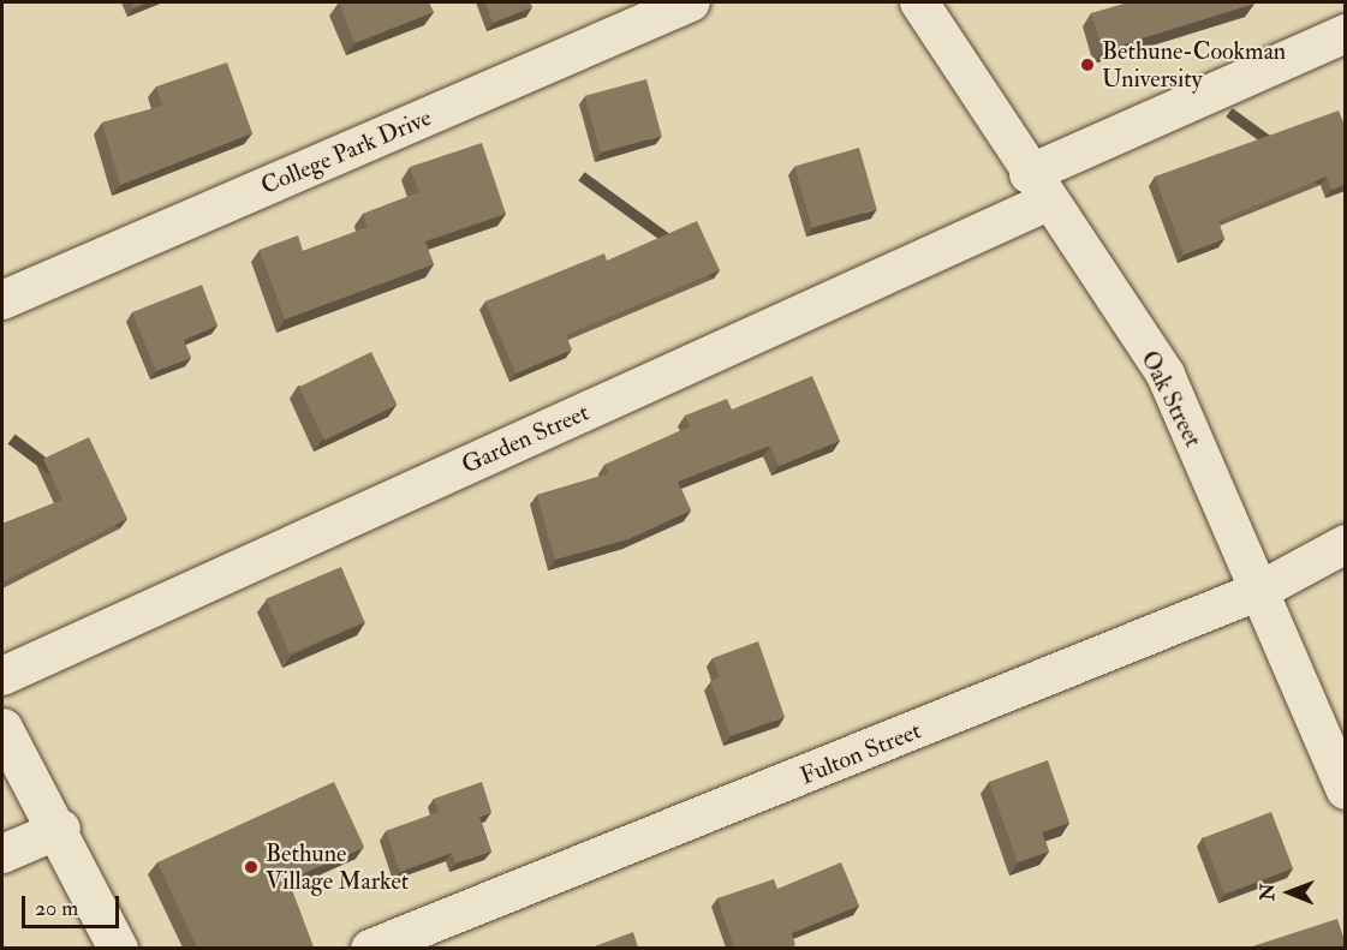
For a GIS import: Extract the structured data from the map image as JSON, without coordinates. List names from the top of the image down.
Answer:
{
  "streets": {
    "street": [
      "College Park Drive",
      "Oak Street",
      "Garden Street",
      "Fulton Street"
    ]
  },
  "crossings": [
    ["Oak Street", "Garden Street"],
    ["Oak Street", "Fulton Street"]
  ],
  "places": ["Bethune-Cookman University", "Bethune Village Market"],
  "scale_bar": "20 m",
  "north": "left"
}
